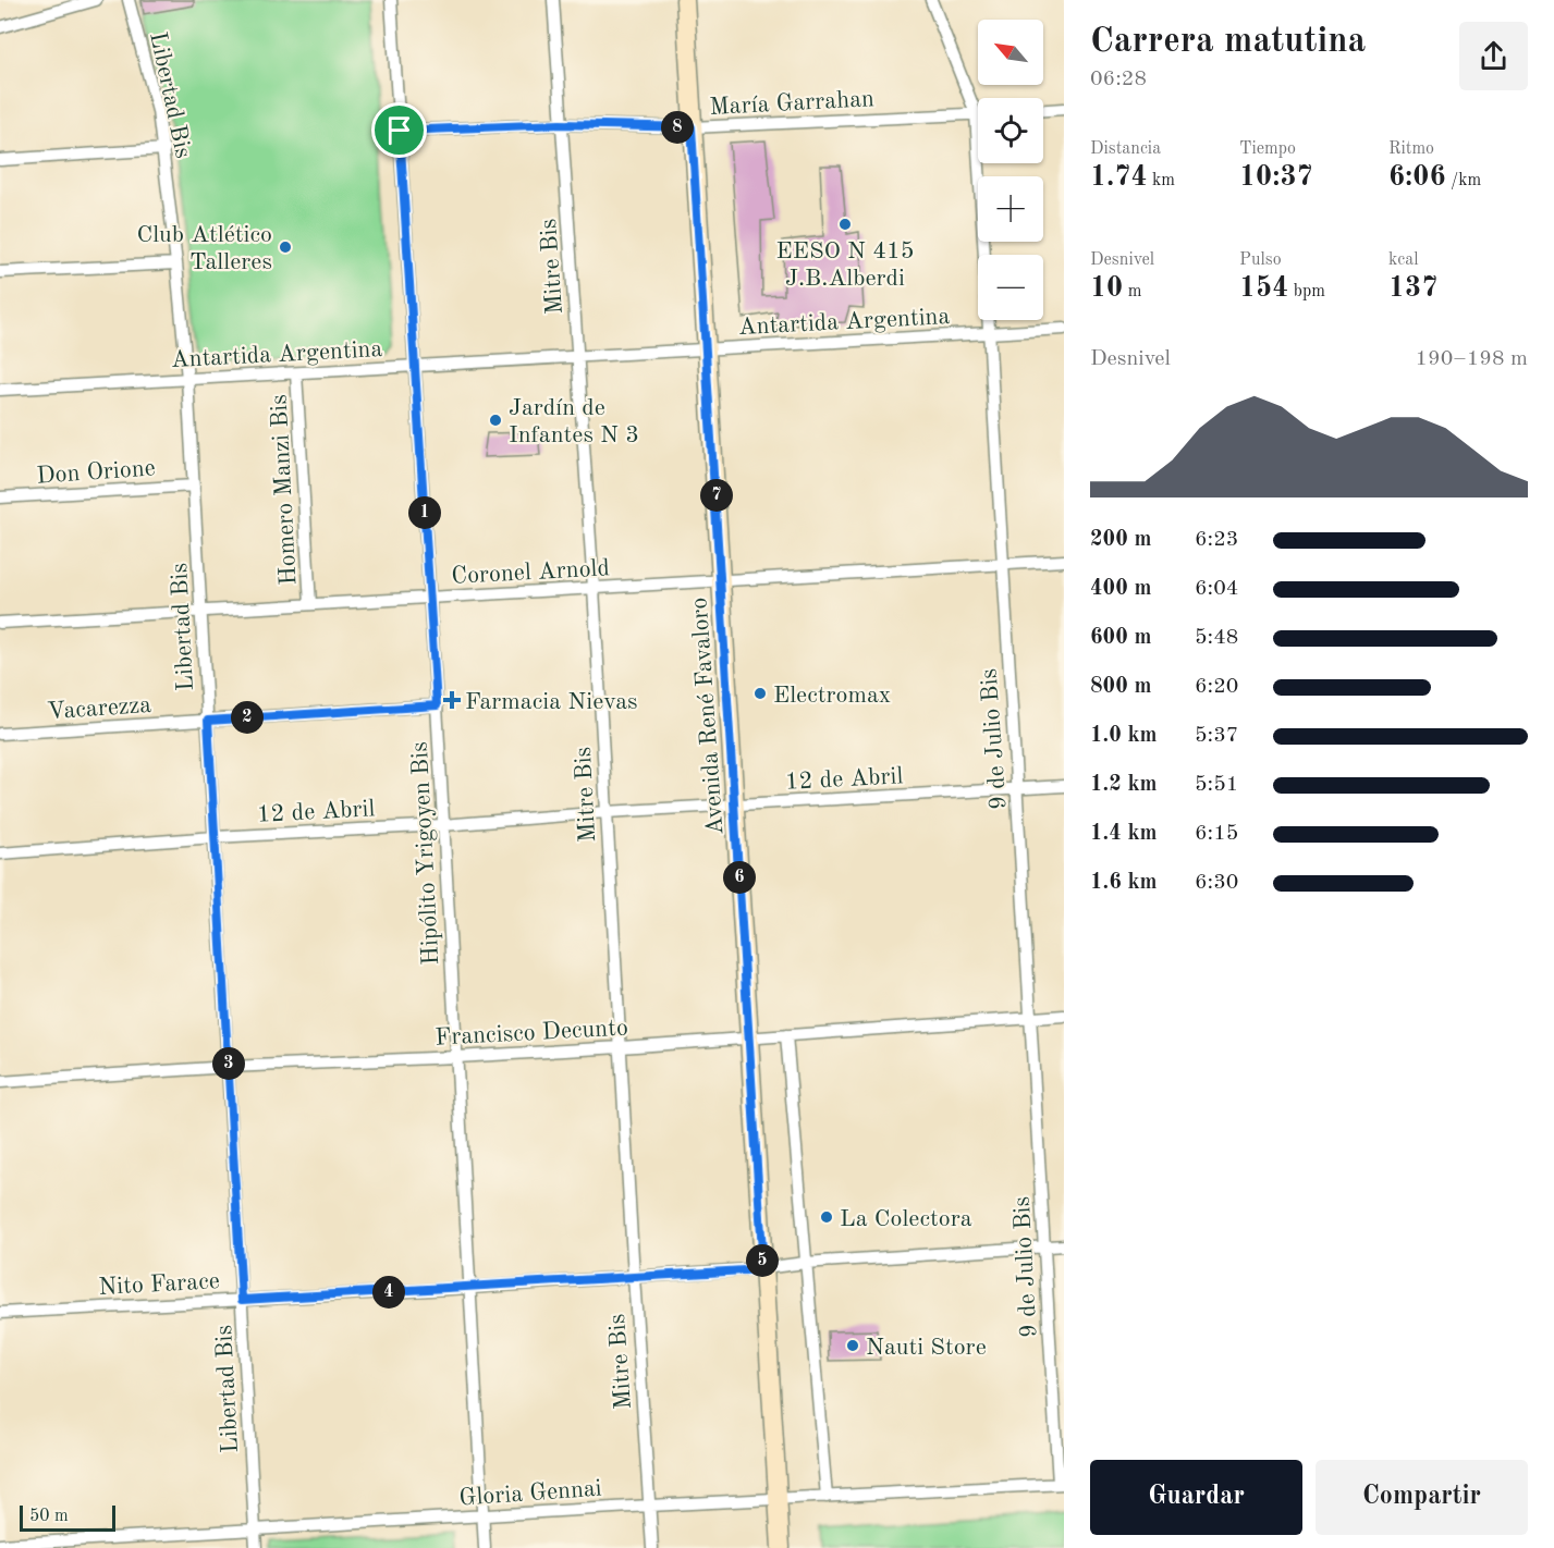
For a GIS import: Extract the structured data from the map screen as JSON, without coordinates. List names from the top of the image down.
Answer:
{
  "streets": {
    "main road": ["Avenida René Favaloro"],
    "street": [
      "Libertad Bis",
      "María Garrahan",
      "Mitre Bis",
      "Antartida Argentina",
      "Don Orione",
      "Homero Manzi Bis",
      "Coronel Arnold",
      "Vacarezza",
      "9 de Julio Bis",
      "12 de Abril",
      "Hipólito Yrigoyen Bis",
      "Francisco Decunto",
      "Nito Farace",
      "Gloria Gennai"
    ]
  },
  "crossings": [
    ["Libertad Bis", "Antartida Argentina"],
    ["Libertad Bis", "Don Orione"],
    ["Libertad Bis", "Coronel Arnold"],
    ["Libertad Bis", "Vacarezza"],
    ["Libertad Bis", "12 de Abril"],
    ["Libertad Bis", "Francisco Decunto"],
    ["Libertad Bis", "Nito Farace"],
    ["Libertad Bis", "Gloria Gennai"],
    ["María Garrahan", "Mitre Bis"],
    ["María Garrahan", "Avenida René Favaloro"],
    ["María Garrahan", "9 de Julio Bis"],
    ["María Garrahan", "Hipólito Yrigoyen Bis"],
    ["Mitre Bis", "Antartida Argentina"],
    ["Mitre Bis", "Coronel Arnold"],
    ["Mitre Bis", "12 de Abril"],
    ["Mitre Bis", "Francisco Decunto"],
    ["Mitre Bis", "Nito Farace"],
    ["Mitre Bis", "Gloria Gennai"],
    ["Antartida Argentina", "Homero Manzi Bis"],
    ["Antartida Argentina", "Avenida René Favaloro"],
    ["Antartida Argentina", "9 de Julio Bis"],
    ["Antartida Argentina", "Hipólito Yrigoyen Bis"],
    ["Homero Manzi Bis", "Coronel Arnold"],
    ["Coronel Arnold", "Avenida René Favaloro"],
    ["Coronel Arnold", "9 de Julio Bis"],
    ["Coronel Arnold", "Hipólito Yrigoyen Bis"],
    ["Vacarezza", "Hipólito Yrigoyen Bis"],
    ["Avenida René Favaloro", "12 de Abril"],
    ["Avenida René Favaloro", "Francisco Decunto"],
    ["Avenida René Favaloro", "Nito Farace"],
    ["Avenida René Favaloro", "Gloria Gennai"],
    ["9 de Julio Bis", "12 de Abril"],
    ["9 de Julio Bis", "Francisco Decunto"],
    ["9 de Julio Bis", "Nito Farace"],
    ["9 de Julio Bis", "Gloria Gennai"],
    ["12 de Abril", "Hipólito Yrigoyen Bis"],
    ["Hipólito Yrigoyen Bis", "Francisco Decunto"],
    ["Hipólito Yrigoyen Bis", "Nito Farace"],
    ["Hipólito Yrigoyen Bis", "Gloria Gennai"]
  ],
  "places": {
    "other": [
      "EESO N 415 J.B.Alberdi",
      "Club Atlético Talleres",
      "Jardín de Infantes N 3",
      "Electromax",
      "La Colectora",
      "Nauti Store"
    ],
    "health": ["Farmacia Nievas"]
  },
  "scale_bar": "50 m",
  "north": "top left",
  "page": {
    "heading": ["Carrera matutina", "06:28"],
    "map_buttons": ["+", "−"],
    "pins": [
      "8",
      "7",
      "1",
      "2",
      "6",
      "3",
      "5",
      "4"
    ],
    "stats": [
      ["Distancia", "1.74 km"],
      ["Tiempo", "10:37"],
      ["Ritmo", "6:06 /km"],
      ["Desnivel", "10 m"],
      ["Pulso", "154 bpm"],
      ["kcal", "137"]
    ],
    "chart": ["Desnivel", "190–198 m"],
    "list": [
      {
        "name": "200 m",
        "note": "6:23"
      },
      {
        "name": "400 m",
        "note": "6:04"
      },
      {
        "name": "600 m",
        "note": "5:48"
      },
      {
        "name": "800 m",
        "note": "6:20"
      },
      {
        "name": "1.0 km",
        "note": "5:37"
      },
      {
        "name": "1.2 km",
        "note": "5:51"
      },
      {
        "name": "1.4 km",
        "note": "6:15"
      },
      {
        "name": "1.6 km",
        "note": "6:30"
      }
    ],
    "buttons": ["Guardar", "Compartir"],
    "scale": "50 m"
  }
}
